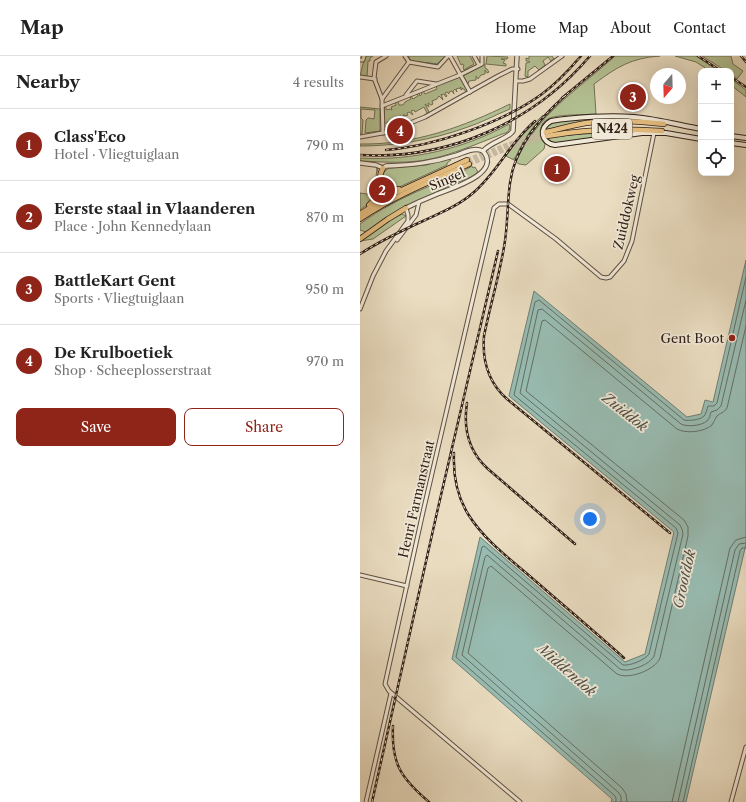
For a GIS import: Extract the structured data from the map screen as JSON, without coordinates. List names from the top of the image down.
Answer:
{
  "streets": {
    "highway": ["N424"],
    "street": ["Singel", "Zuiddokweg", "Henri Farmanstraat"]
  },
  "crossings": [
    ["N424", "Zuiddokweg"],
    ["Zuiddokweg", "Henri Farmanstraat"]
  ],
  "water": ["Zuiddok", "Grootdok", "Middendok"],
  "places": ["Gent Boot"],
  "north": "bottom",
  "page": {
    "header": "Map",
    "nav": [
      "Home",
      "Map",
      "About",
      "Contact"
    ],
    "heading": ["Nearby", "4 results"],
    "map_buttons": ["+", "−"],
    "pins": [
      "3",
      "4",
      "1",
      "2"
    ],
    "list": [
      {
        "mark": "1",
        "name": "Class'Eco",
        "note": "Hotel · Vliegtuiglaan",
        "value": "790 m"
      },
      {
        "mark": "2",
        "name": "Eerste staal in Vlaanderen",
        "note": "Place · John Kennedylaan",
        "value": "870 m"
      },
      {
        "mark": "3",
        "name": "BattleKart Gent",
        "note": "Sports · Vliegtuiglaan",
        "value": "950 m"
      },
      {
        "mark": "4",
        "name": "De Krulboetiek",
        "note": "Shop · Scheeplosserstraat",
        "value": "970 m"
      }
    ],
    "buttons": ["Save", "Share"]
  }
}
